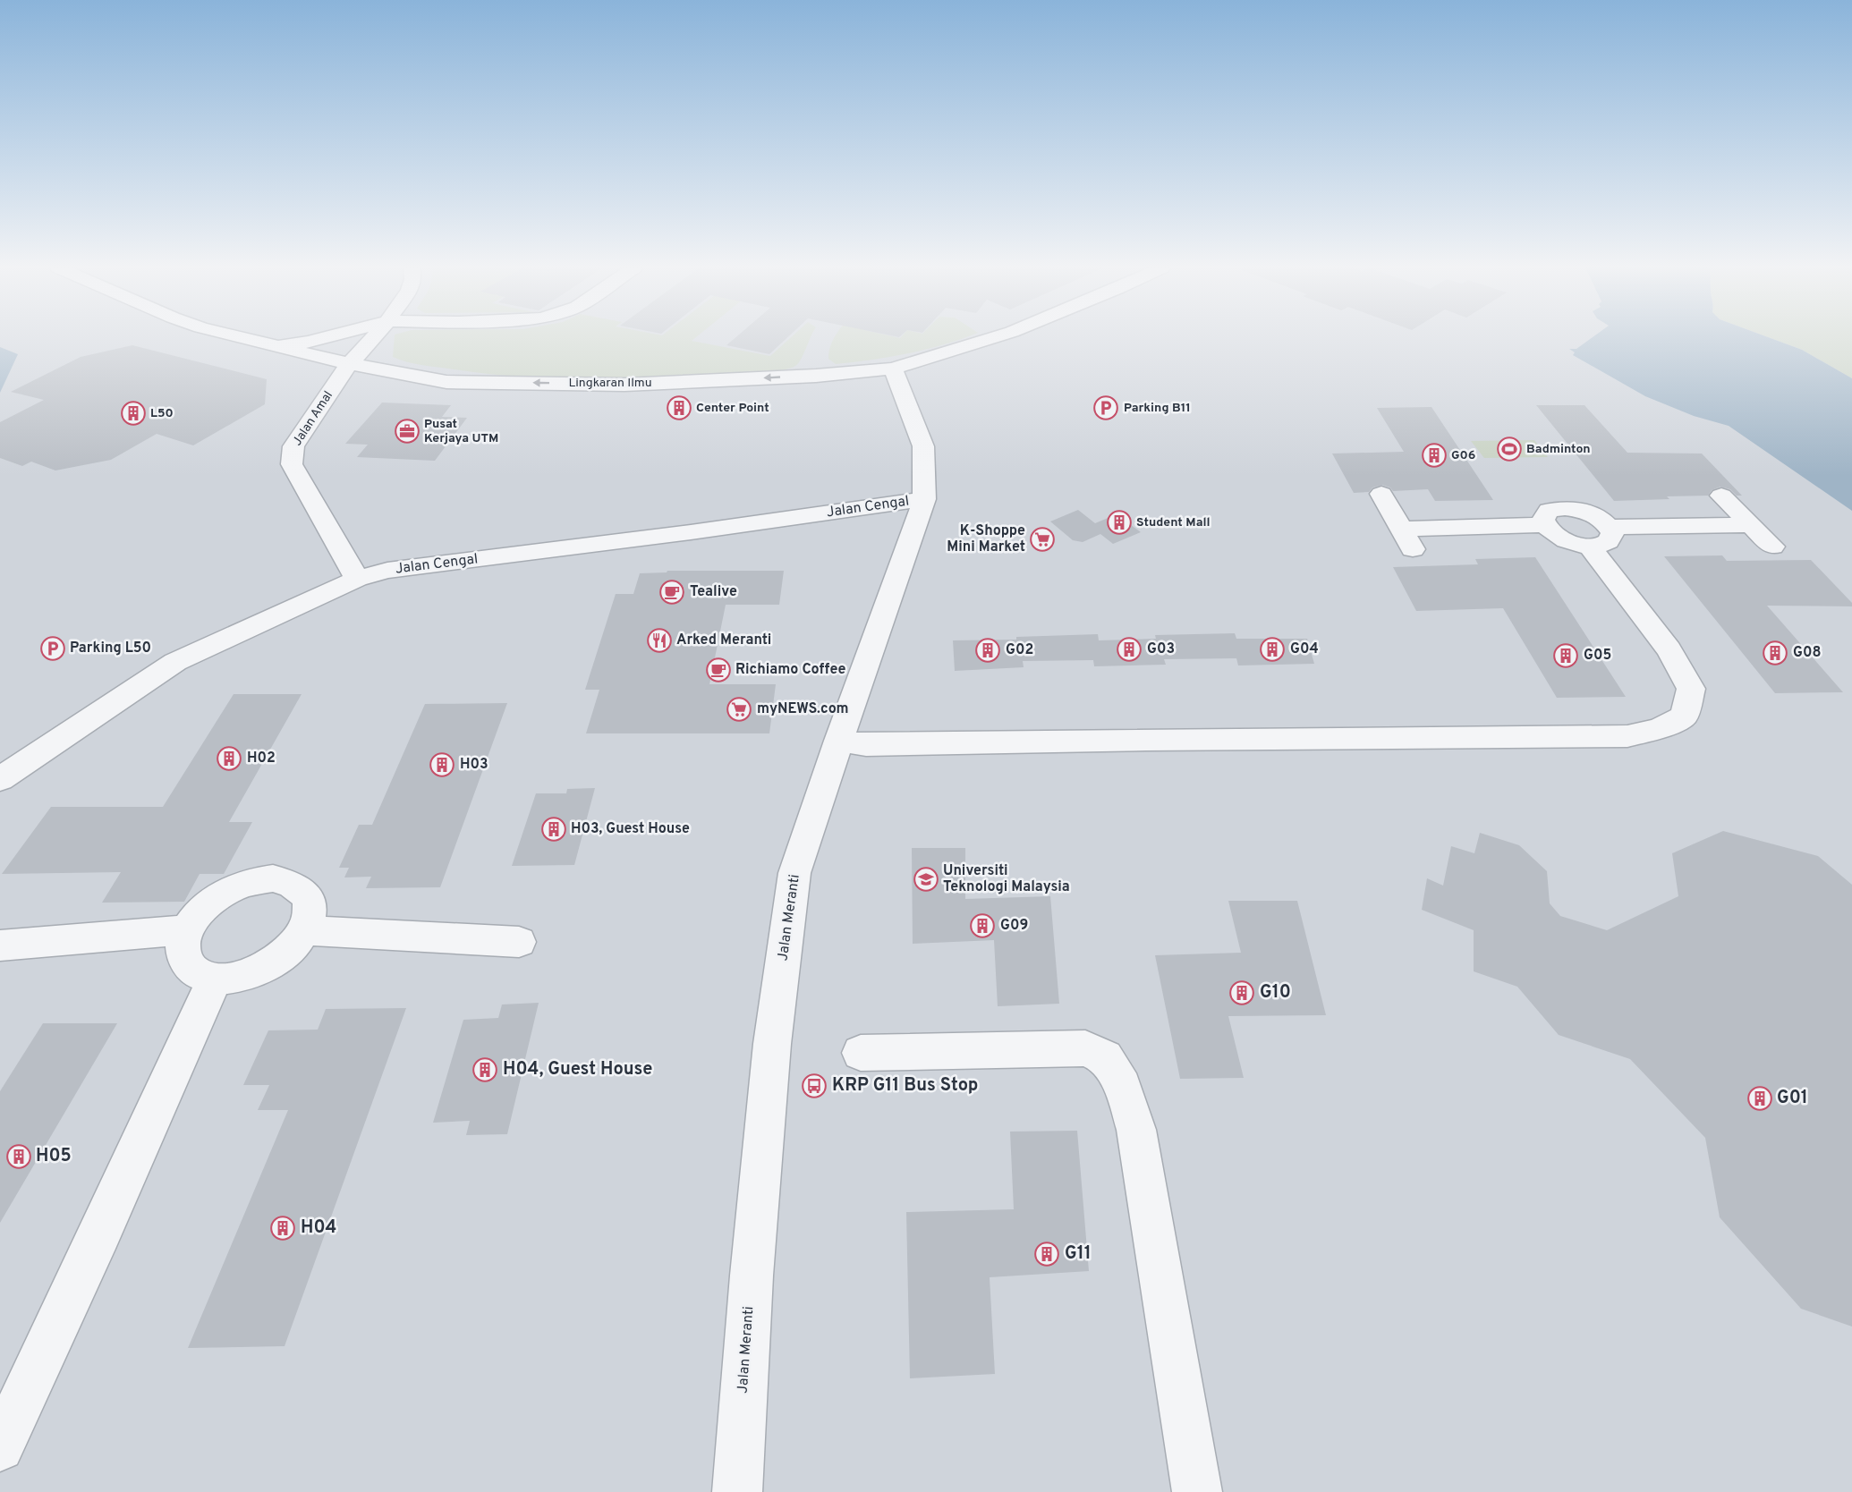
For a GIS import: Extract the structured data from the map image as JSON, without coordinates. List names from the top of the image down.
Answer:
{
  "streets": {
    "street": [
      "Lingkaran Ilmu",
      "Jalan Amal",
      "Jalan Cengal",
      "Jalan Meranti"
    ]
  },
  "crossings": [
    ["Lingkaran Ilmu", "Jalan Amal"],
    ["Lingkaran Ilmu", "Jalan Meranti"],
    ["Jalan Amal", "Jalan Cengal"],
    ["Jalan Cengal", "Jalan Meranti"]
  ],
  "one_way": ["Lingkaran Ilmu"],
  "places": {
    "building": [
      "Center Point",
      "L50",
      "G06",
      "Student Mall",
      "G03",
      "G04",
      "G02",
      "G08",
      "G05",
      "H02",
      "H03",
      "H03, Guest House",
      "G09",
      "G10",
      "H04, Guest House",
      "G01",
      "H05",
      "H04",
      "G11"
    ],
    "parking": ["Parking B11", "Parking L50"],
    "office": ["Pusat Kerjaya UTM"],
    "sports": ["Badminton"],
    "supermarket": ["K-Shoppe Mini Market", "myNEWS.com"],
    "cafe": ["Tealive", "Richiamo Coffee"],
    "restaurant": ["Arked Meranti"],
    "school or university": ["Universiti Teknologi Malaysia"],
    "bus stop": ["KRP G11 Bus Stop"]
  }
}
